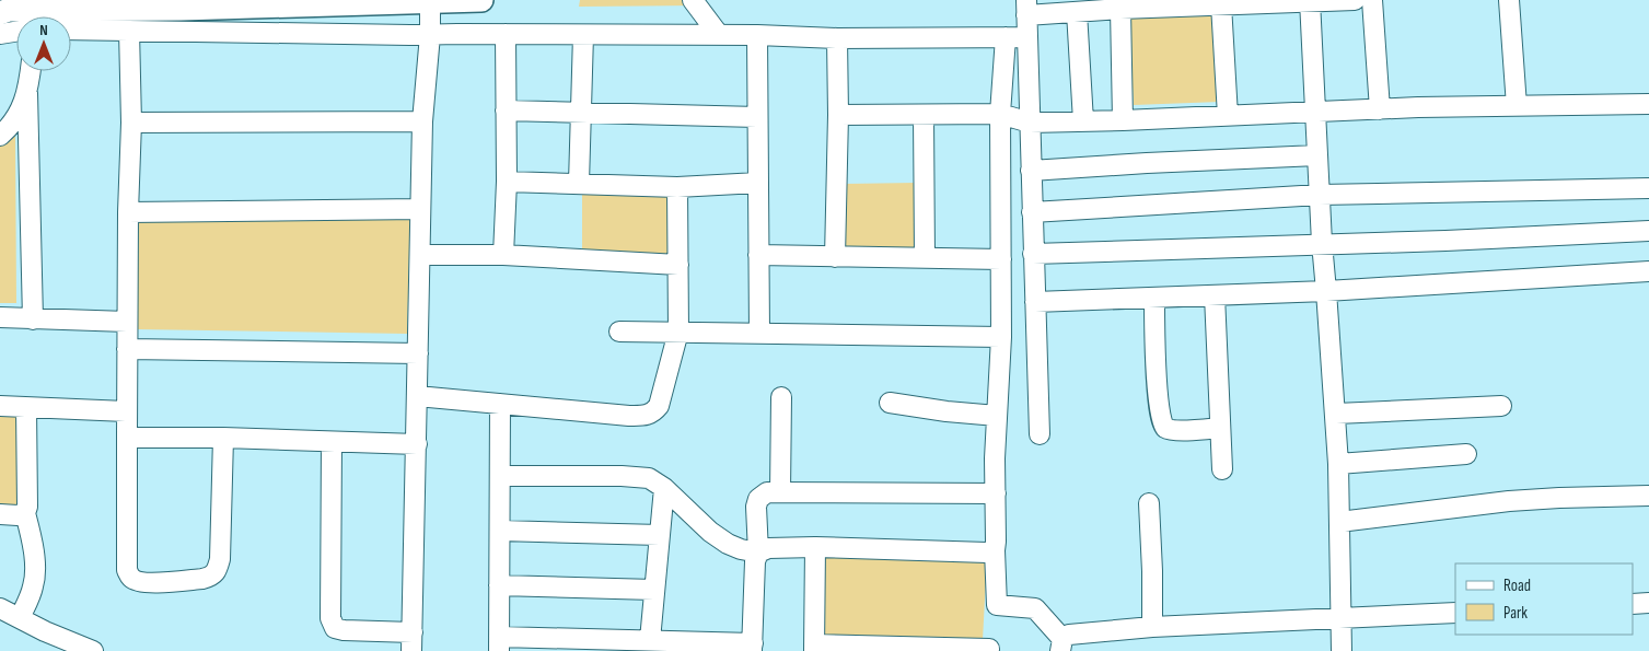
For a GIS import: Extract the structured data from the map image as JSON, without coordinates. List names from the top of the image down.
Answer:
{
  "legend": ["Road", "Park"],
  "north": "top"
}
